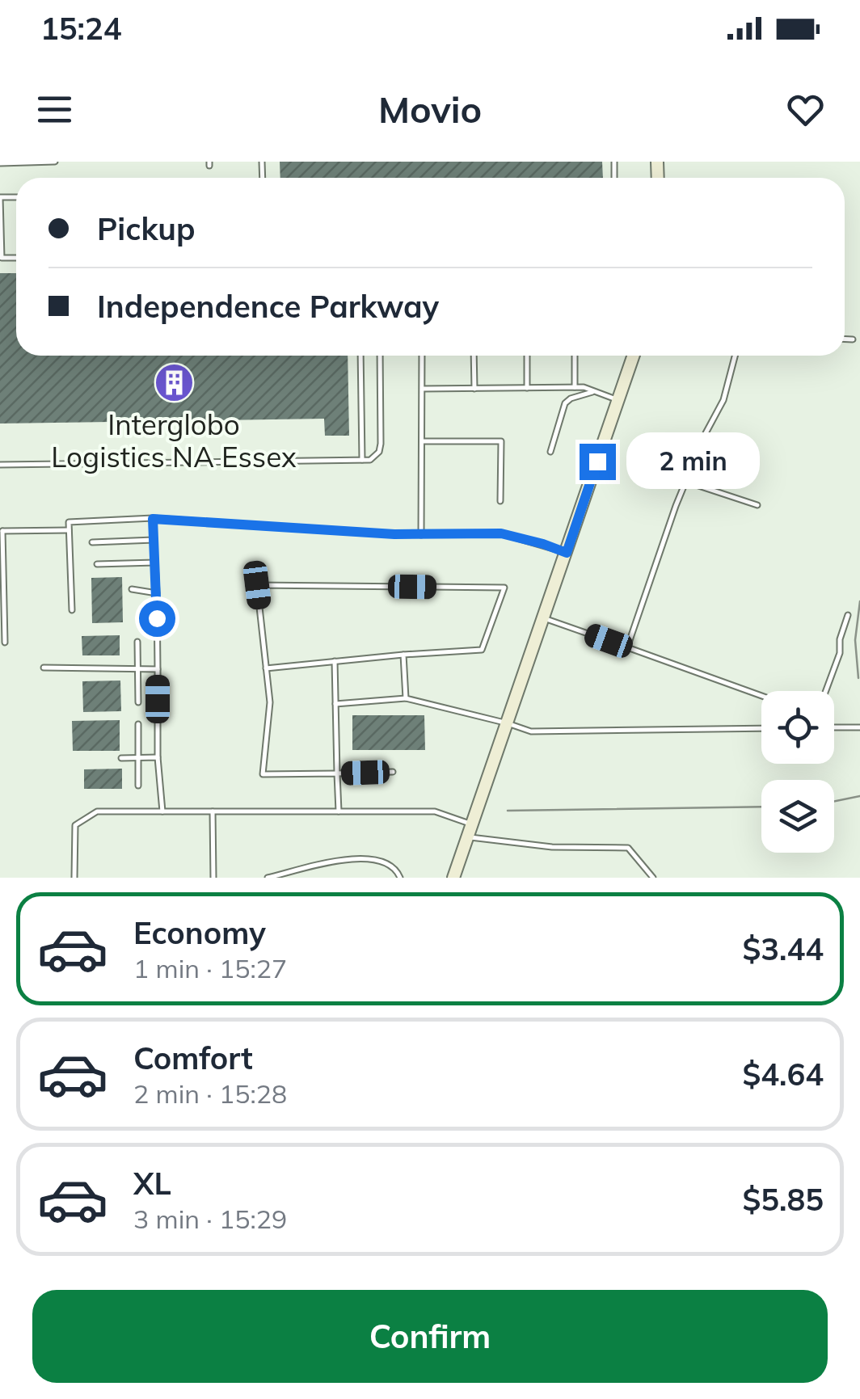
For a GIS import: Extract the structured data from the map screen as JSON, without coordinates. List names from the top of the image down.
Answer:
{
  "places": {
    "building": ["Interglobo Logistics NA Essex"]
  },
  "page": {
    "status": "15:24",
    "header": "Movio",
    "banner": ["Pickup", "Independence Parkway"],
    "bubble": "2 min",
    "list": [
      {
        "name": "Economy",
        "note": "1 min · 15:27",
        "value": "$3.44"
      },
      {
        "name": "Comfort",
        "note": "2 min · 15:28",
        "value": "$4.64"
      },
      {
        "name": "XL",
        "note": "3 min · 15:29",
        "value": "$5.85"
      }
    ],
    "buttons": "Confirm"
  }
}
